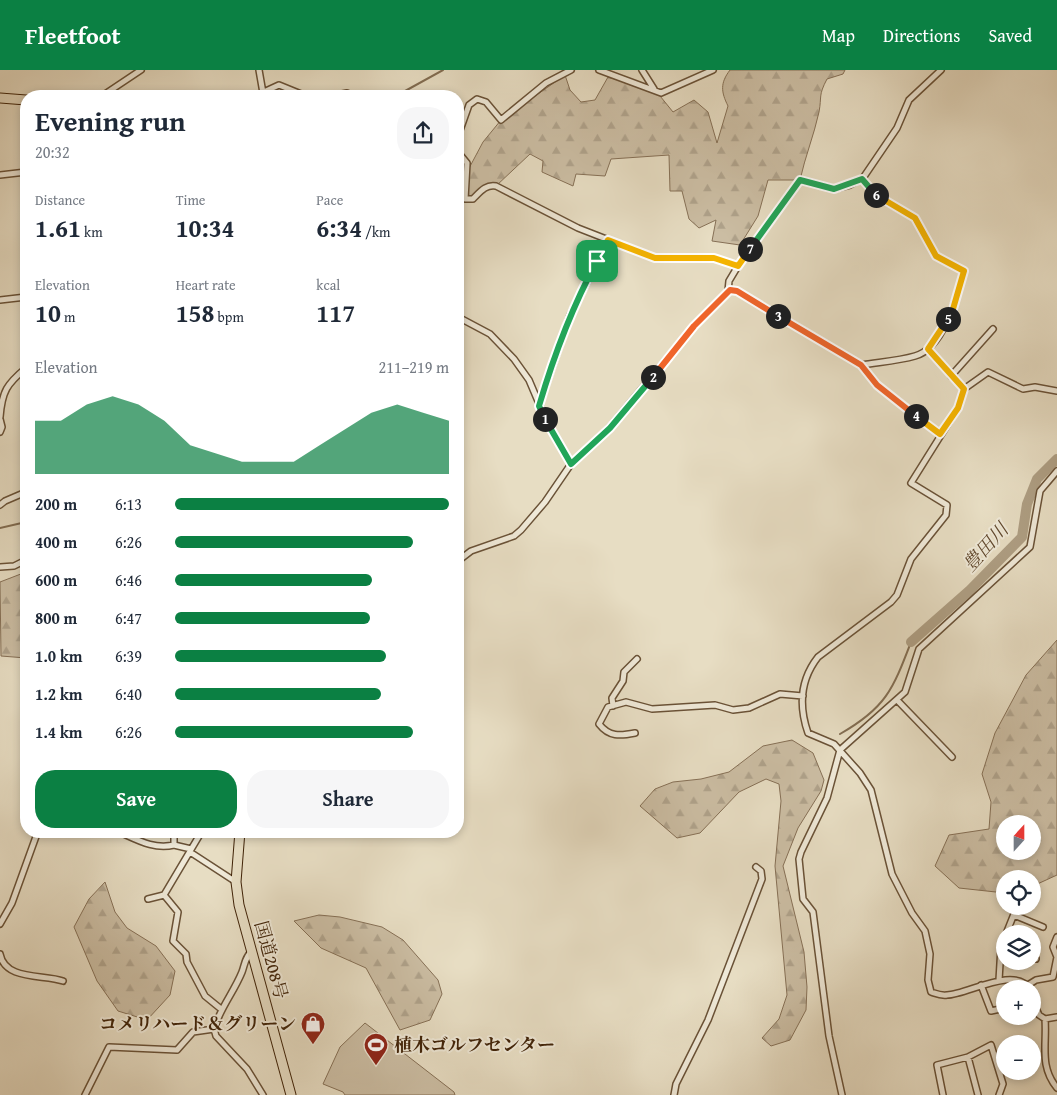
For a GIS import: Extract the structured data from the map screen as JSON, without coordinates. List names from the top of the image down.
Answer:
{
  "streets": {
    "highway": ["国道208号"]
  },
  "water": ["豊田川"],
  "places": {
    "shop": ["コメリハード＆グリーン"],
    "sports": ["植木ゴルフセンター"]
  },
  "north": "top",
  "page": {
    "header": "Fleetfoot",
    "nav": ["Map", "Directions", "Saved"],
    "heading": ["Evening run", "20:32"],
    "stats": [
      ["Distance", "1.61 km"],
      ["Time", "10:34"],
      ["Pace", "6:34 /km"],
      ["Elevation", "10 m"],
      ["Heart rate", "158 bpm"],
      ["kcal", "117"]
    ],
    "pins": [
      "6",
      "7",
      "3",
      "5",
      "2",
      "4",
      "1"
    ],
    "chart": ["Elevation", "211–219 m"],
    "list": [
      {
        "name": "200 m",
        "note": "6:13"
      },
      {
        "name": "400 m",
        "note": "6:26"
      },
      {
        "name": "600 m",
        "note": "6:46"
      },
      {
        "name": "800 m",
        "note": "6:47"
      },
      {
        "name": "1.0 km",
        "note": "6:39"
      },
      {
        "name": "1.2 km",
        "note": "6:40"
      },
      {
        "name": "1.4 km",
        "note": "6:26"
      }
    ],
    "buttons": ["Save", "Share"],
    "map_buttons": ["+", "−"]
  }
}
